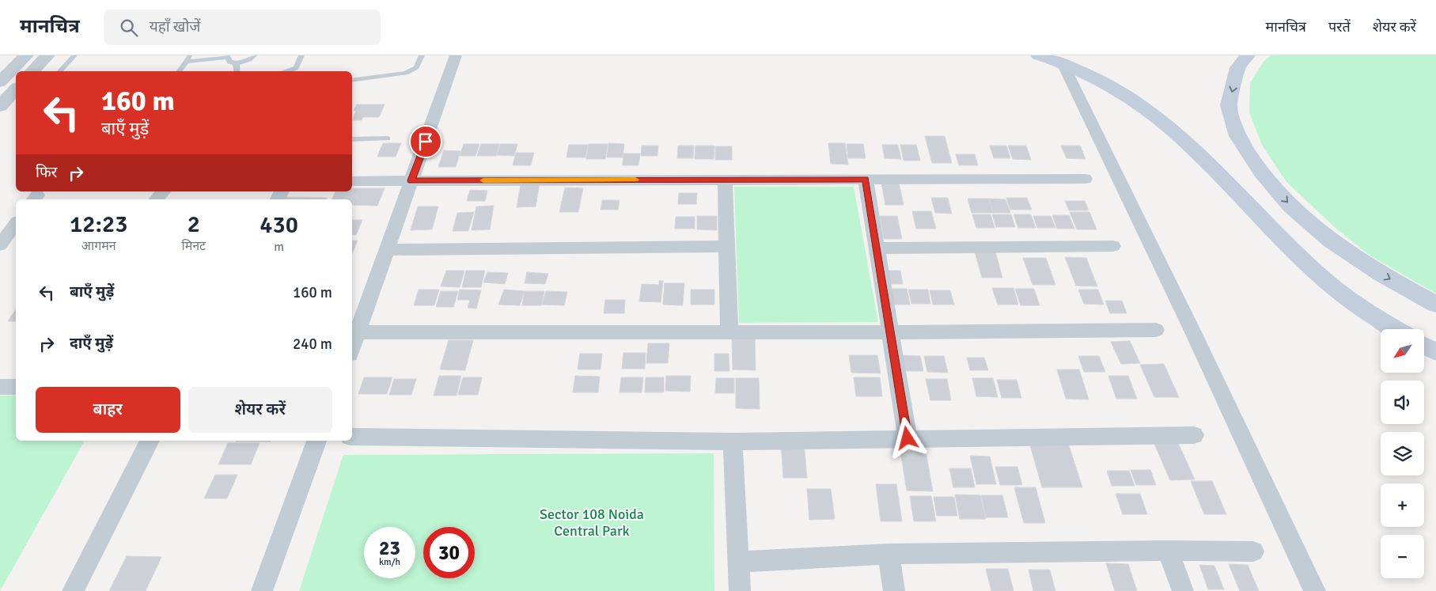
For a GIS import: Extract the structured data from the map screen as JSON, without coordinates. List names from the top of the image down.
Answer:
{
  "parks": ["Sector 108 Noida Central Park"],
  "north": "bottom left",
  "page": {
    "header": "मानचित्र",
    "search": "यहाँ खोजें",
    "nav": ["मानचित्र", "परतें", "शेयर करें"],
    "turn": ["160 m", "बाएँ मुड़ें"],
    "then": "फिर",
    "eta": [
      "12:23",
      "आगमन",
      "2",
      "मिनट",
      "430",
      "m"
    ],
    "list": [
      {
        "name": "बाएँ मुड़ें",
        "value": "160 m"
      },
      {
        "name": "दाएँ मुड़ें",
        "value": "240 m"
      }
    ],
    "map_buttons": ["+", "−"],
    "buttons": ["बाहर", "शेयर करें"],
    "speed": "23 km/h",
    "limit": "30"
  }
}
